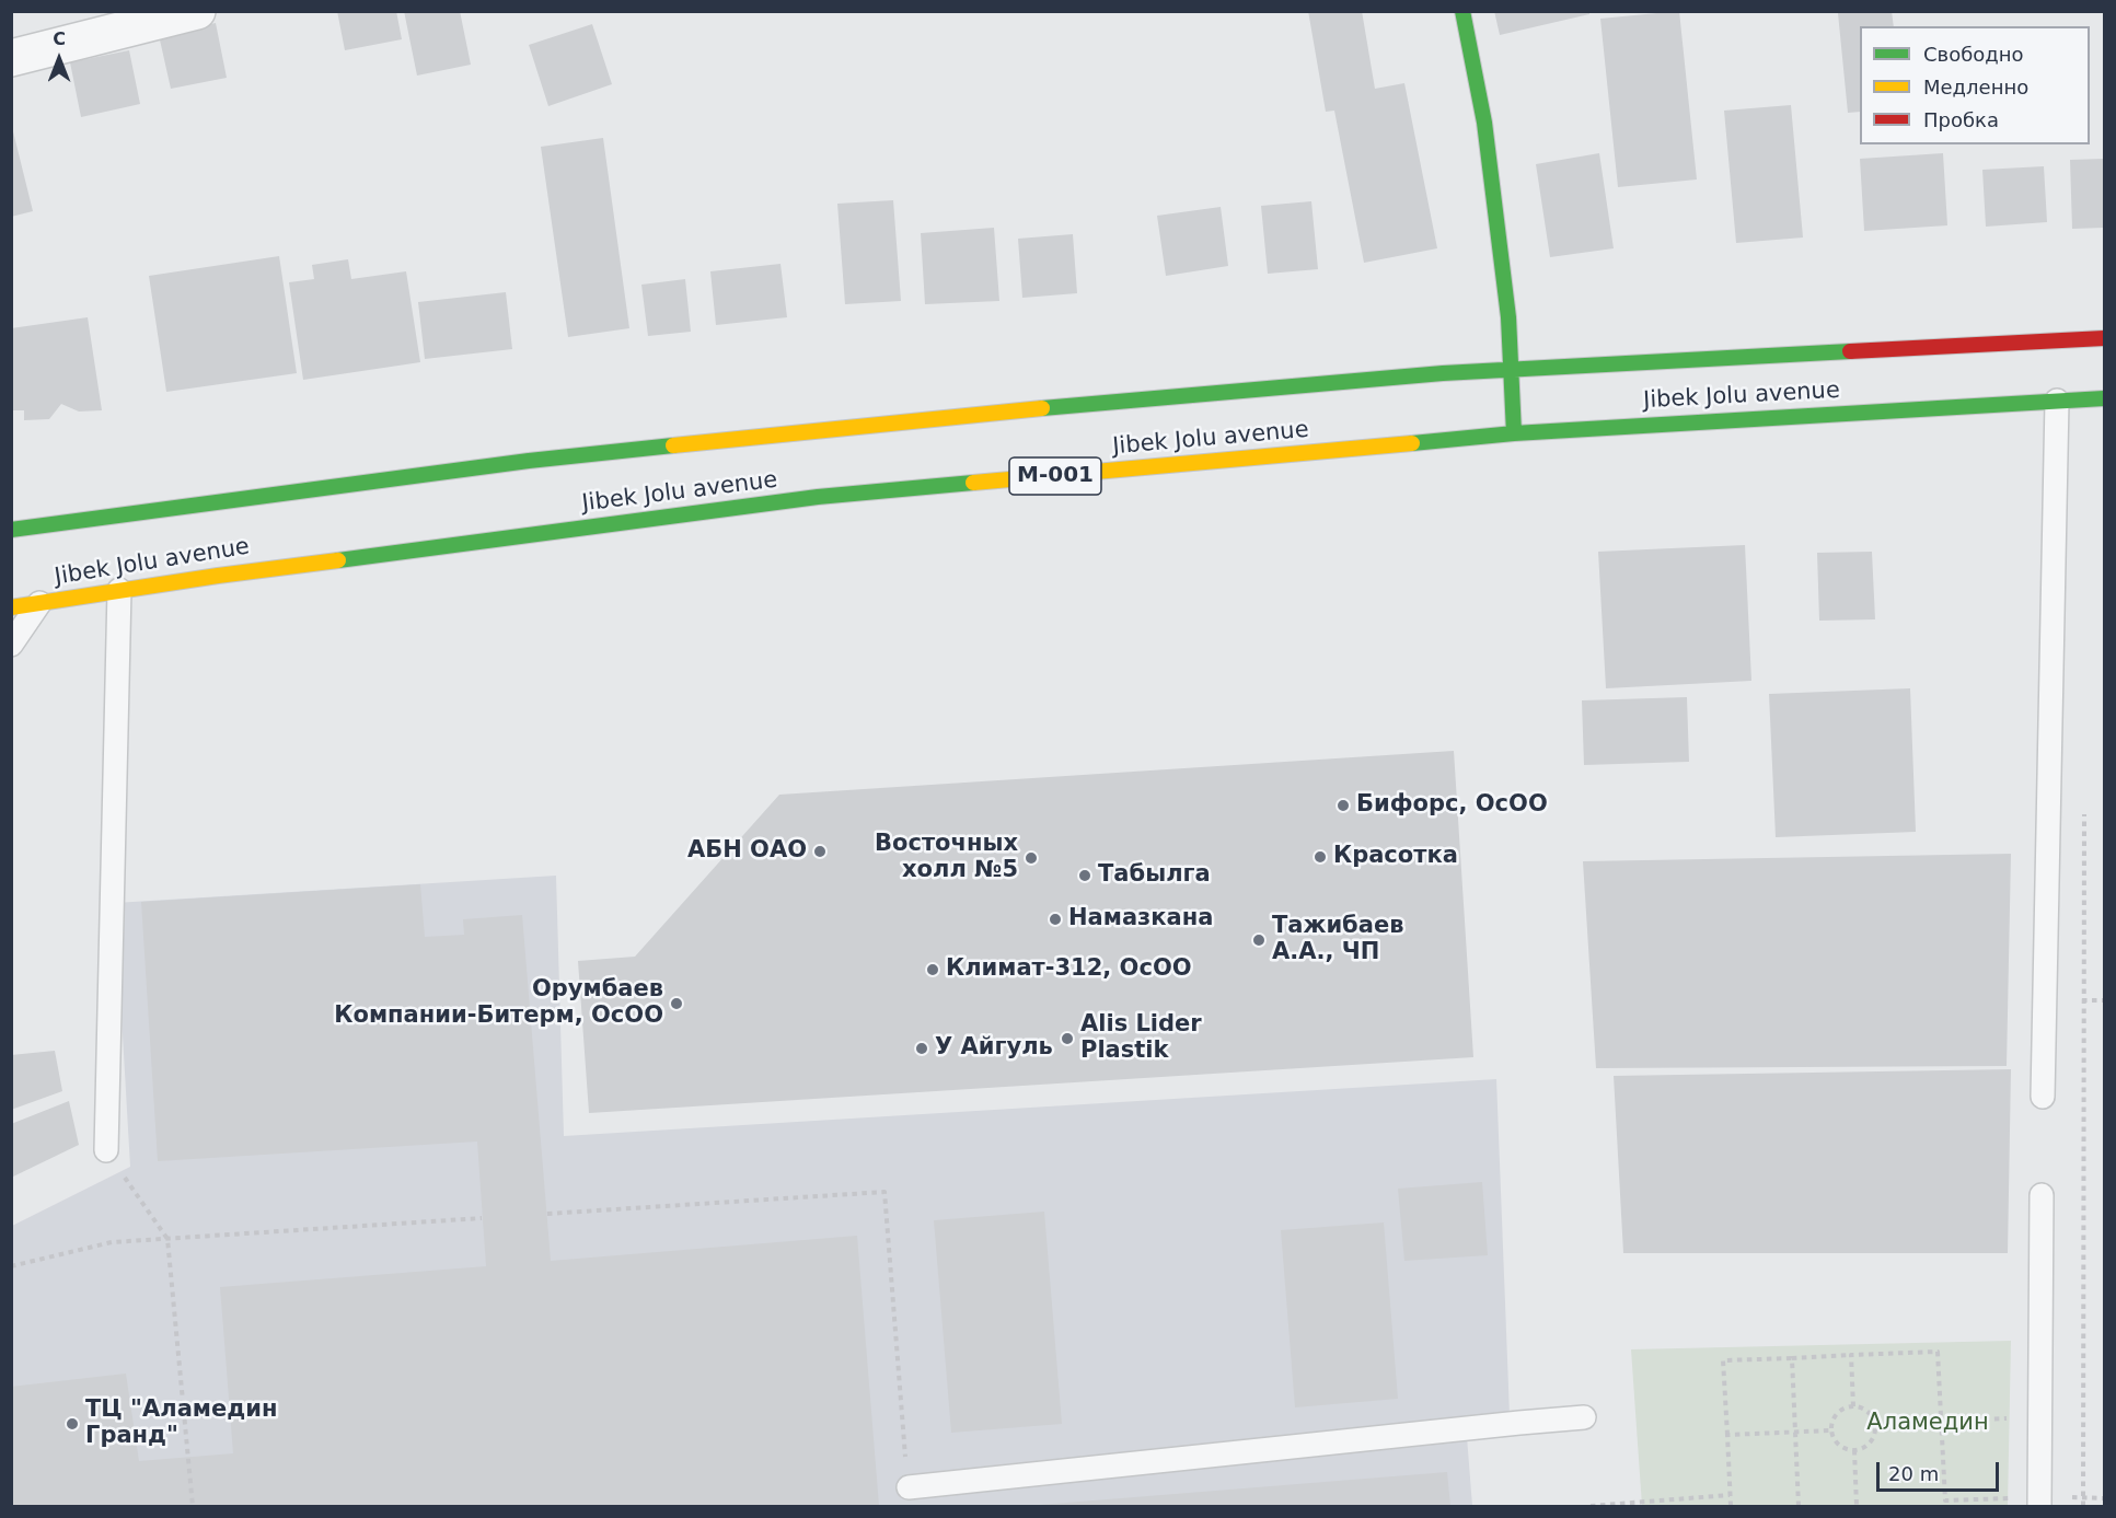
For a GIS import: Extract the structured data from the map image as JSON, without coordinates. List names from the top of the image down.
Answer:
{
  "streets": {
    "main road": ["Jibek Jolu avenue", "М-001"]
  },
  "parks": ["Аламедин"],
  "places": [
    "Бифорс, ОсОО",
    "АБН ОАО",
    "Красотка",
    "Восточных холл №5",
    "Табылга",
    "Намазкана",
    "Тажибаев А.А., ЧП",
    "Климат-312, ОсОО",
    "Орумбаев Компании-Битерм, ОсОО",
    "Alis Lider Plastik",
    "У Айгуль",
    "ТЦ \"Аламедин Гранд\""
  ],
  "legend": ["Свободно", "Медленно", "Пробка"],
  "scale_bar": "20 m",
  "north": "top"
}
